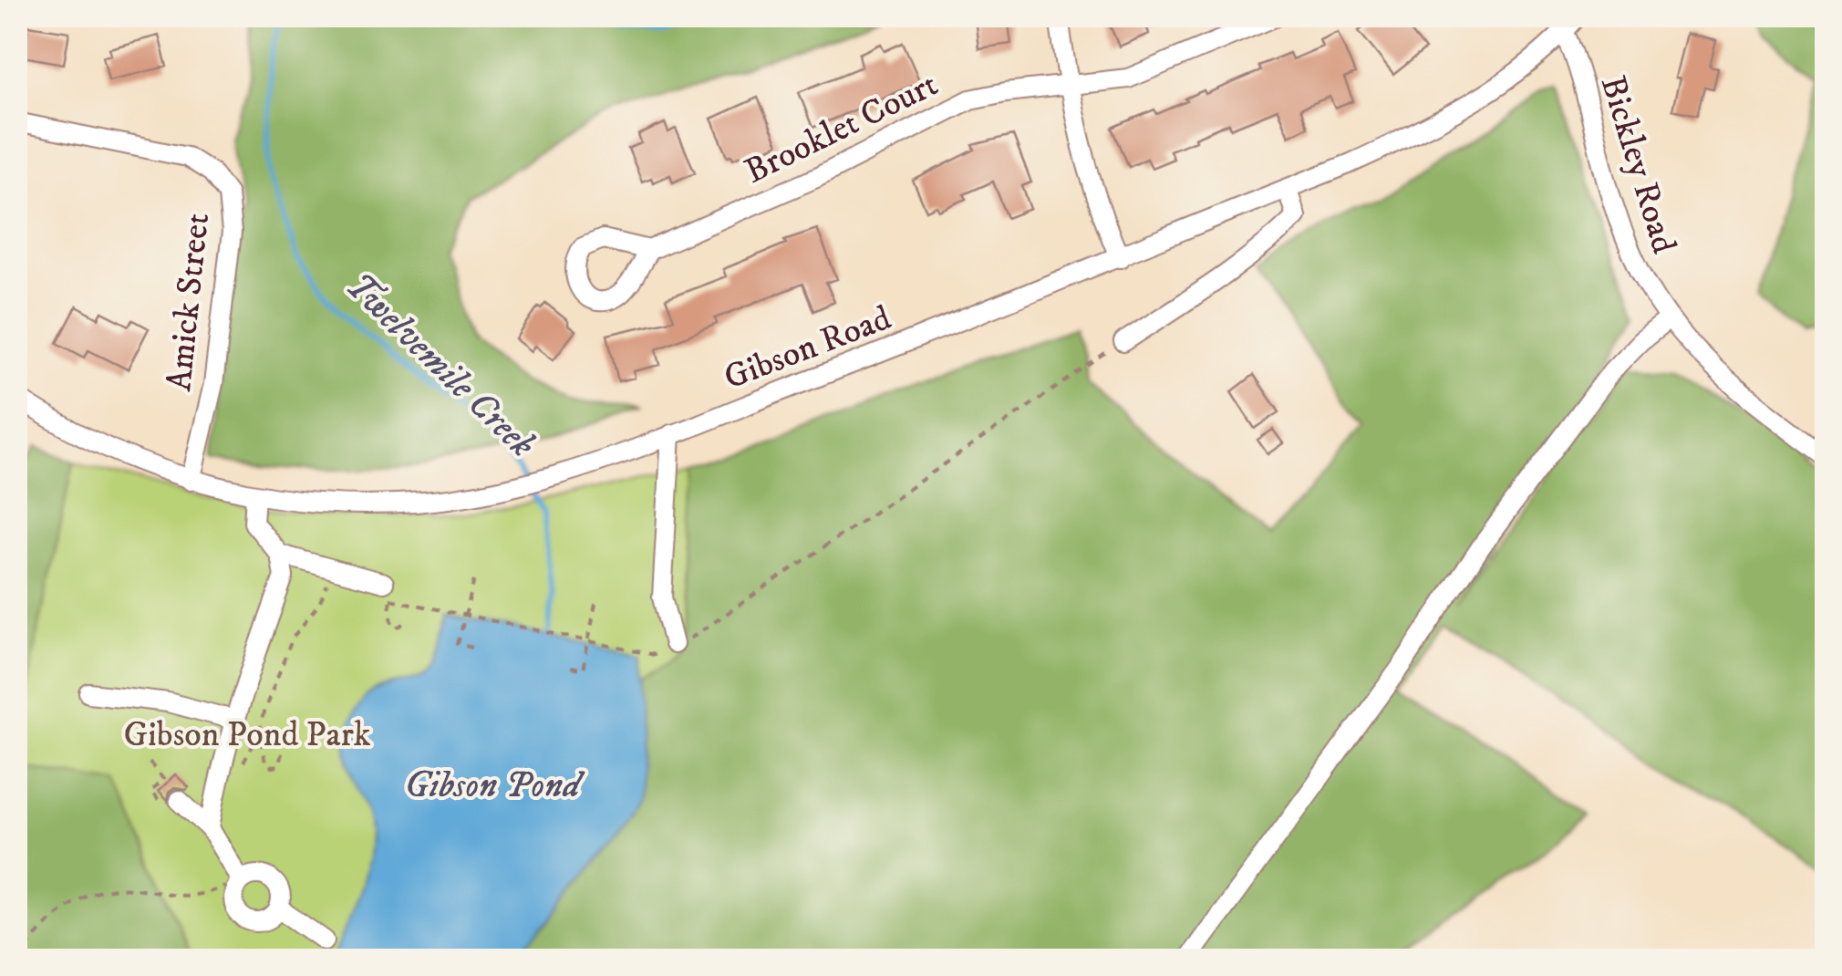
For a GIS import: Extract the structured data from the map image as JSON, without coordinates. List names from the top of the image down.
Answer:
{
  "streets": {
    "street": [
      "Brooklet Court",
      "Bickley Road",
      "Amick Street",
      "Gibson Road"
    ]
  },
  "crossings": [
    ["Bickley Road", "Gibson Road"],
    ["Amick Street", "Gibson Road"]
  ],
  "water": ["Twelvemile Creek", "Gibson Pond"],
  "parks": ["Gibson Pond Park"]
}
